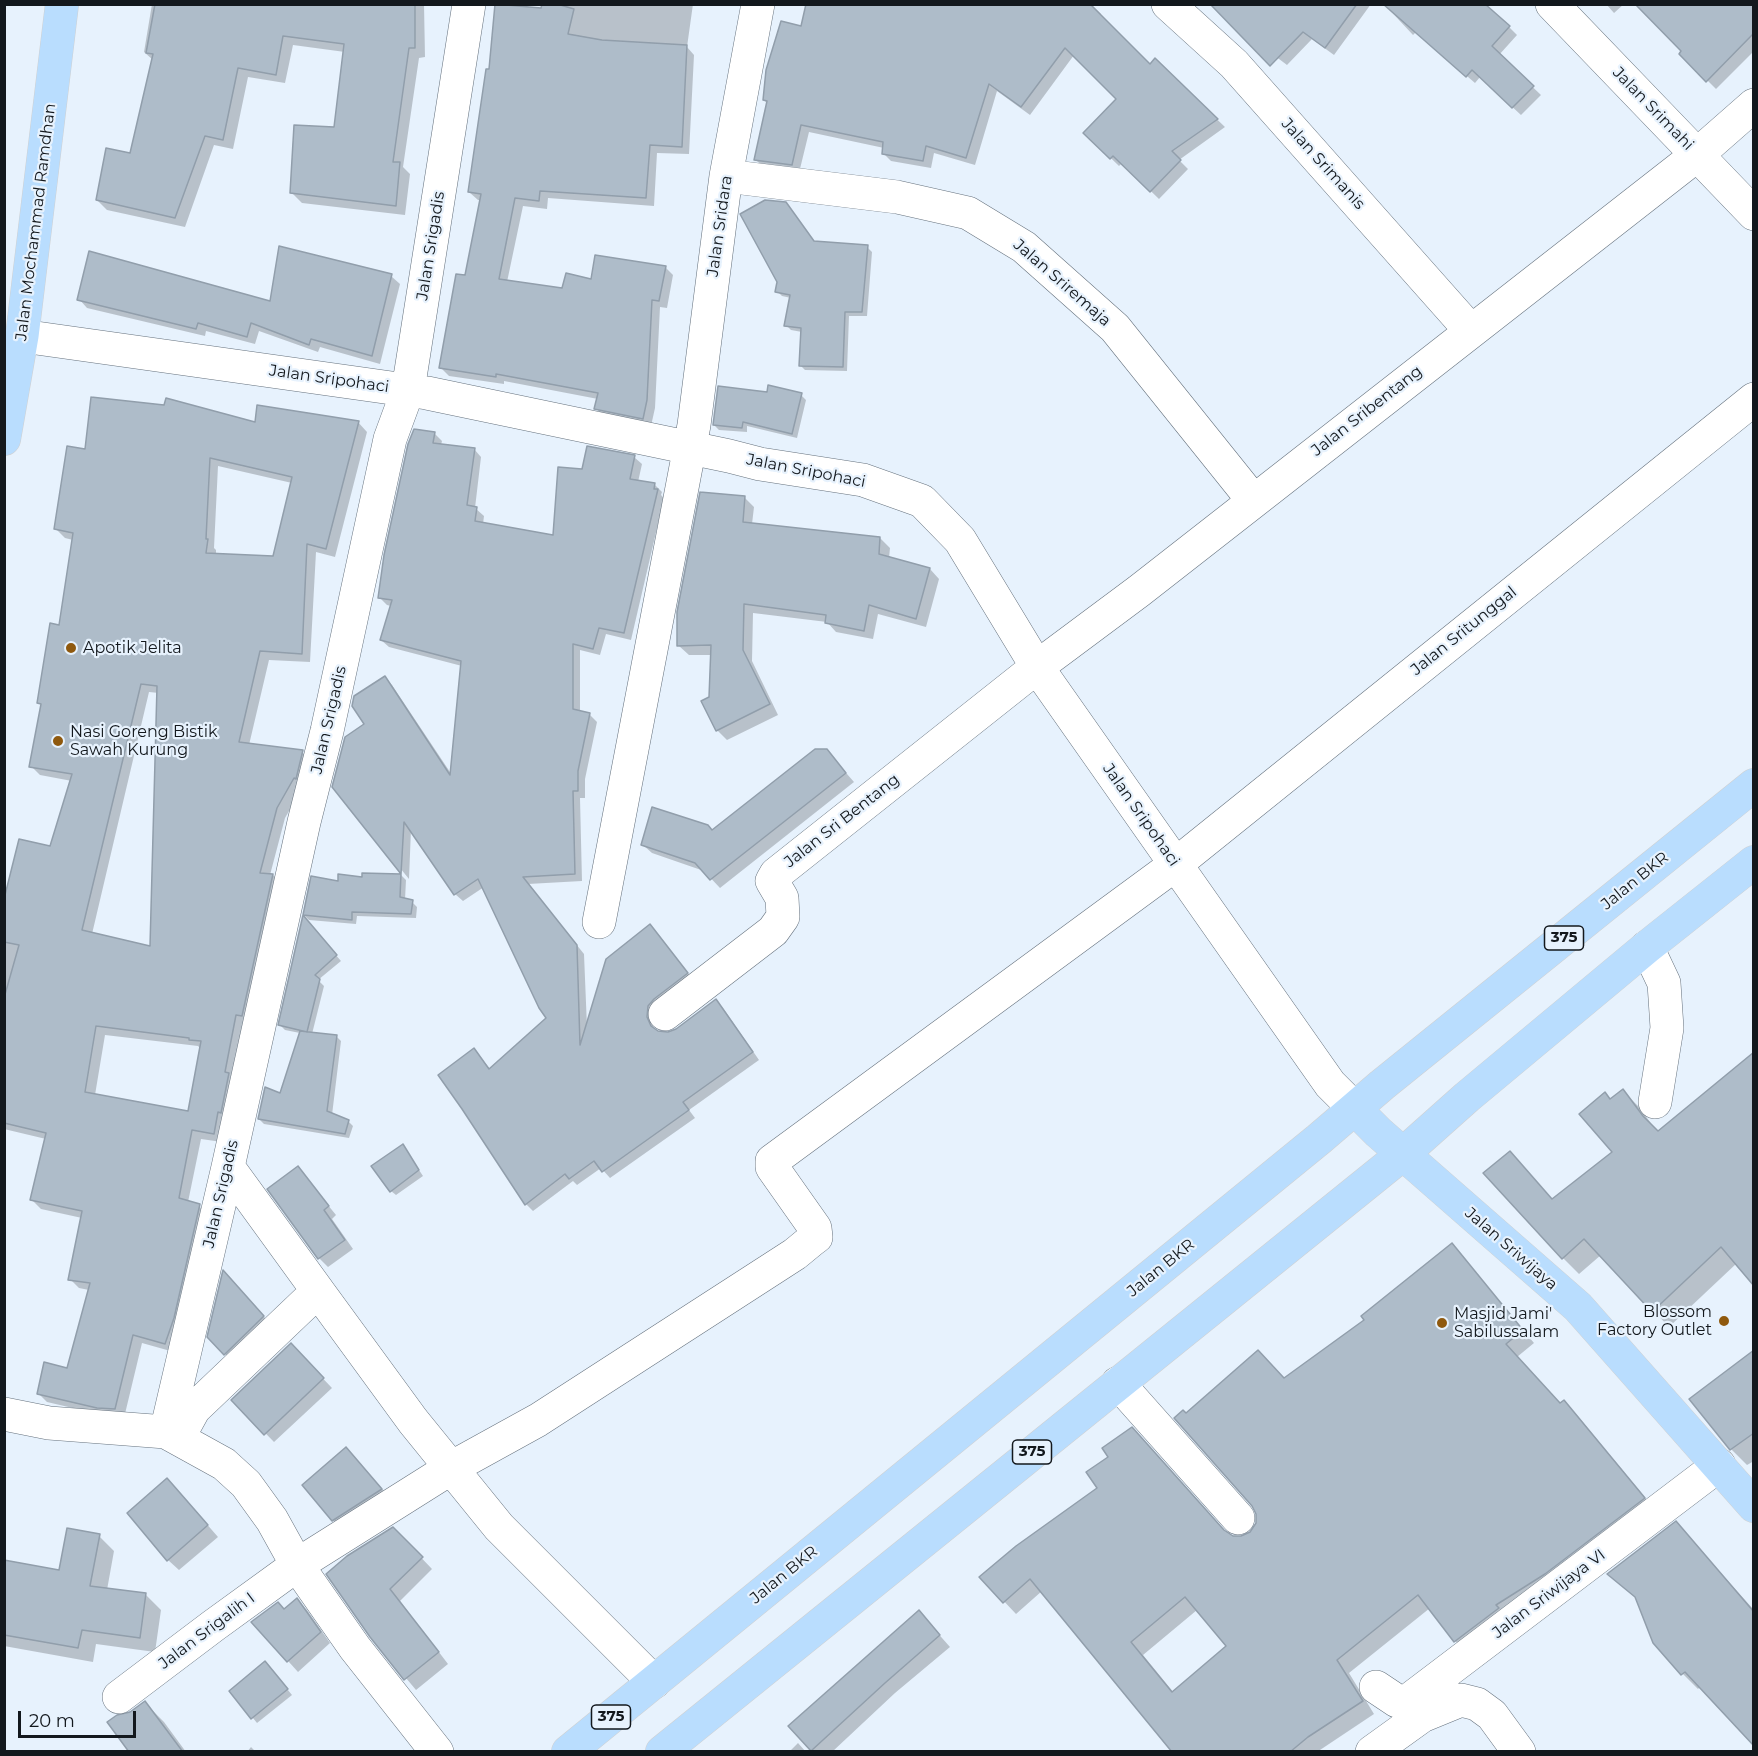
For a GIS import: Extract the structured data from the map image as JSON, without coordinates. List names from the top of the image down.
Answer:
{
  "streets": {
    "main road": [
      "Jalan Mochammad Ramdhan",
      "Jalan BKR",
      "375",
      "Jalan Sriwijaya"
    ],
    "street": [
      "Jalan Srimahi",
      "Jalan Srimanis",
      "Jalan Sridara",
      "Jalan Srigadis",
      "Jalan Sriremaja",
      "Jalan Sripohaci",
      "Jalan Sribentang",
      "Jalan Sritunggal",
      "Jalan Sri Bentang",
      "Jalan Sriwijaya VI",
      "Jalan Srigalih I"
    ]
  },
  "crossings": [
    ["Jalan Srimahi", "Jalan Sribentang"],
    ["Jalan Srimanis", "Jalan Sribentang"],
    ["Jalan Mochammad Ramdhan", "Jalan Sripohaci"],
    ["Jalan Sridara", "Jalan Sriremaja"],
    ["Jalan Sridara", "Jalan Sripohaci"],
    ["Jalan Srigadis", "Jalan Sripohaci"],
    ["Jalan Sriremaja", "Jalan Sribentang"],
    ["Jalan Sripohaci", "Jalan Sribentang"],
    ["Jalan Sripohaci", "Jalan Sritunggal"],
    ["Jalan Sripohaci", "Jalan Sri Bentang"],
    ["Jalan Sripohaci", "Jalan BKR"],
    ["Jalan Sripohaci", "Jalan Sriwijaya"],
    ["Jalan Sribentang", "Jalan Sri Bentang"],
    ["Jalan Sritunggal", "Jalan Srigalih I"],
    ["Jalan BKR", "Jalan Sriwijaya"],
    ["375", "Jalan Sriwijaya"],
    ["Jalan Sriwijaya", "Jalan Sriwijaya VI"]
  ],
  "places": [
    "Apotik Jelita",
    "Nasi Goreng Bistik Sawah Kurung",
    "Blossom Factory Outlet",
    "Masjid Jami' Sabilussalam"
  ],
  "scale_bar": "20 m"
}
